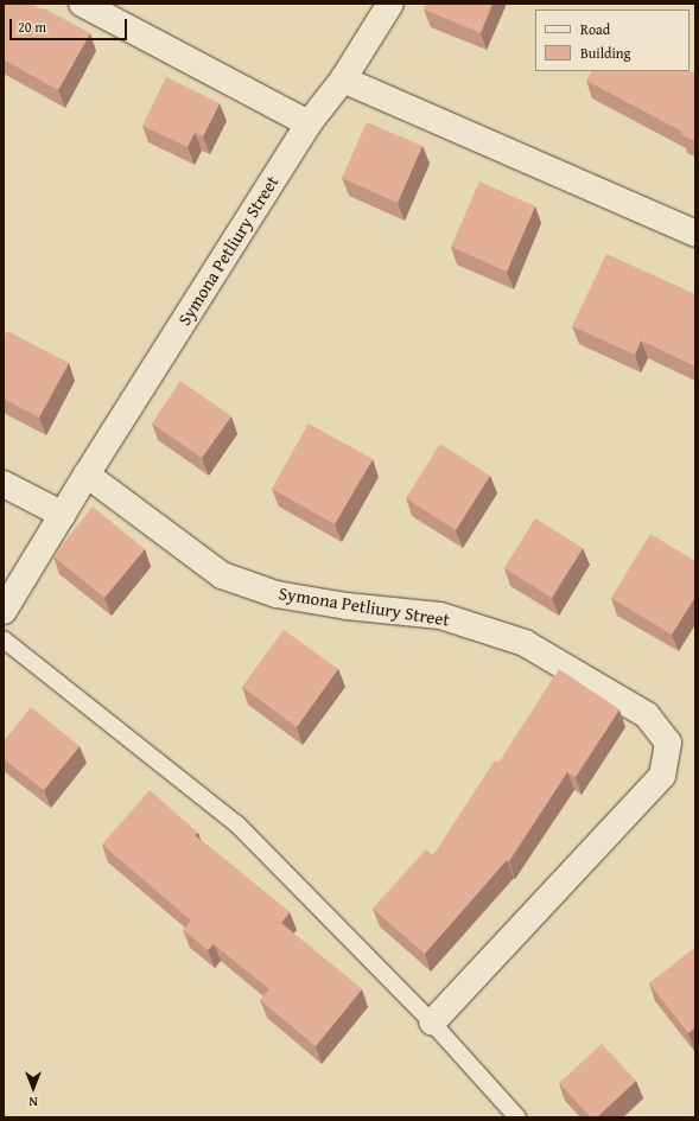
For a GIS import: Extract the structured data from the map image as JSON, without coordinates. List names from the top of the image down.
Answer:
{
  "streets": {
    "street": ["Symona Petliury Street"]
  },
  "legend": ["Road", "Building"],
  "scale_bar": "20 m",
  "north": "bottom"
}
